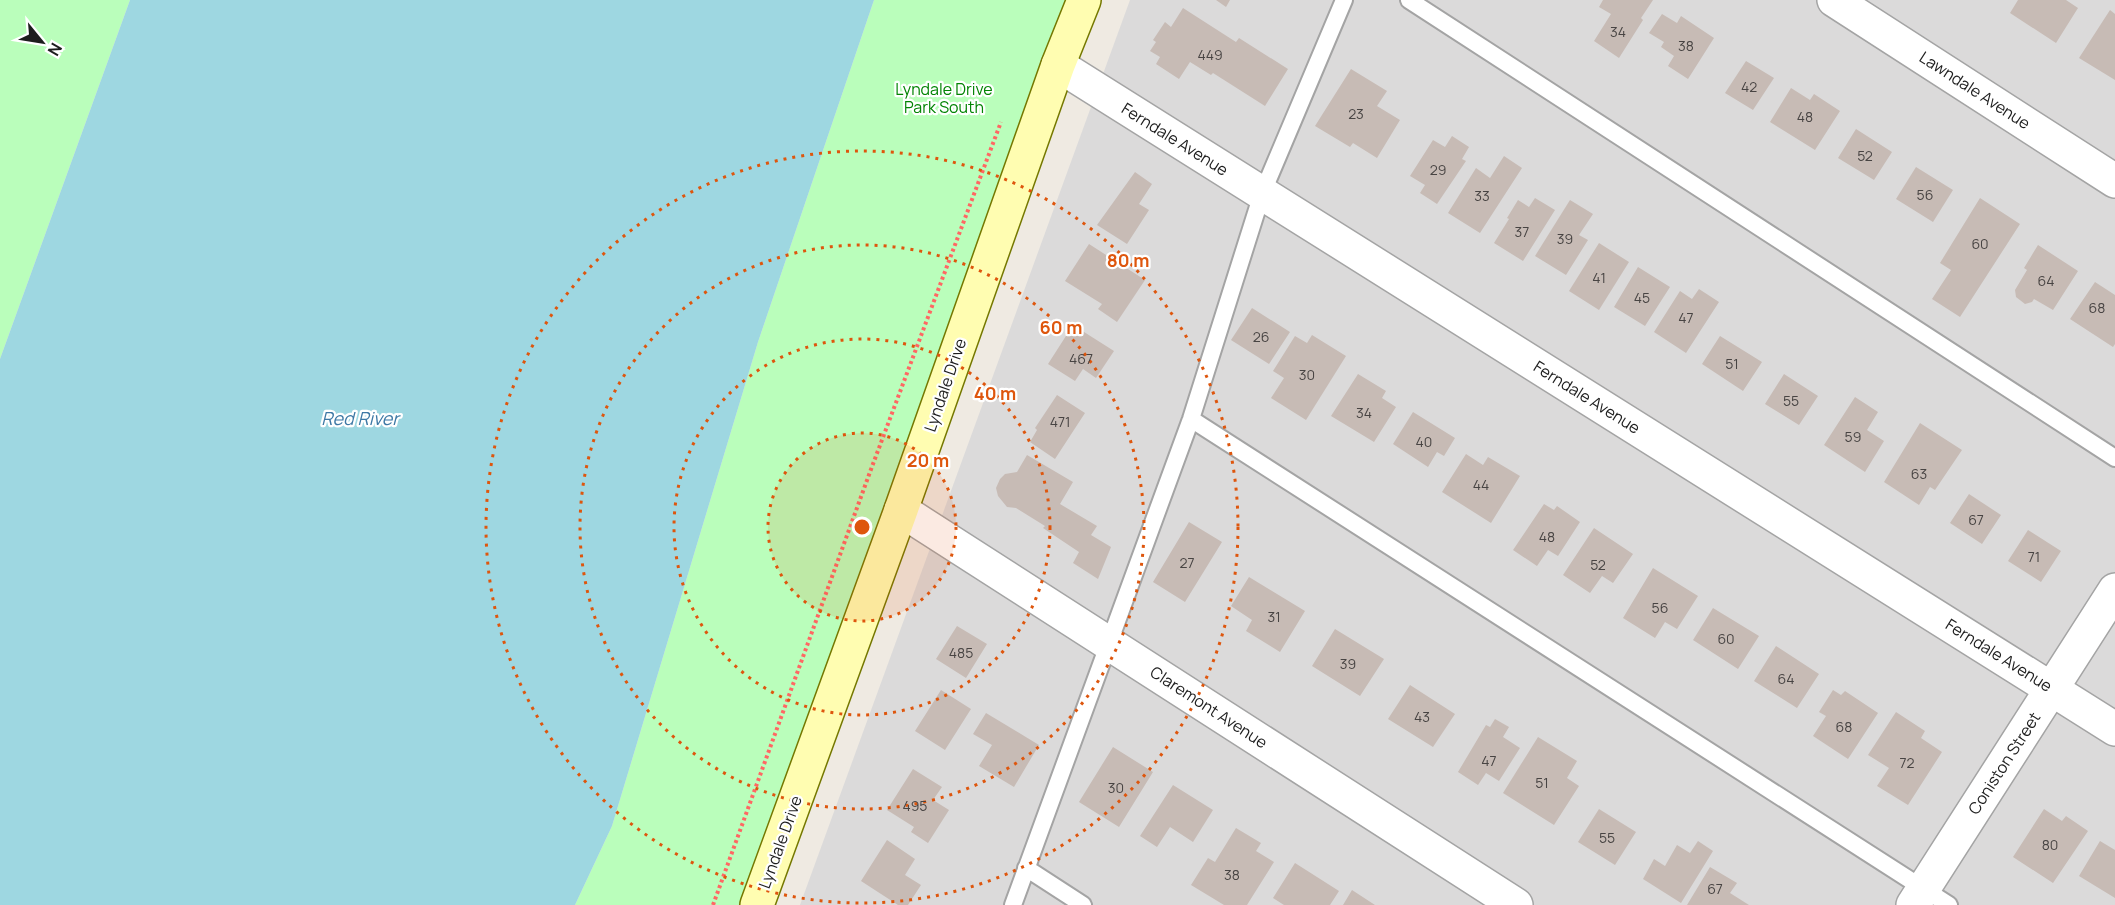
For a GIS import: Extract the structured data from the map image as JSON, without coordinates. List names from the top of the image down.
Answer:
{
  "streets": {
    "street": [
      "Lawndale Avenue",
      "Ferndale Avenue",
      "Lyndale Drive",
      "Claremont Avenue",
      "Coniston Street"
    ]
  },
  "crossings": [
    ["Ferndale Avenue", "Lyndale Drive"],
    ["Ferndale Avenue", "Coniston Street"],
    ["Lyndale Drive", "Claremont Avenue"]
  ],
  "water": ["Red River"],
  "parks": ["Lyndale Drive Park South"],
  "house_numbers": [
    "34",
    "38",
    "449",
    "42",
    "23",
    "48",
    "52",
    "29",
    "56",
    "33",
    "37",
    "39",
    "60",
    "41",
    "64",
    "45",
    "68",
    "47",
    "26",
    "467",
    "51",
    "30",
    "55",
    "34",
    "471",
    "59",
    "40",
    "63",
    "44",
    "67",
    "48",
    "71",
    "27",
    "52",
    "56",
    "31",
    "60",
    "485",
    "39",
    "64",
    "43",
    "68",
    "47",
    "72",
    "51",
    "30",
    "495",
    "55",
    "80",
    "38",
    "67"
  ],
  "north": "bottom right",
  "rings": [
    "80 m",
    "60 m",
    "40 m",
    "20 m"
  ]
}
